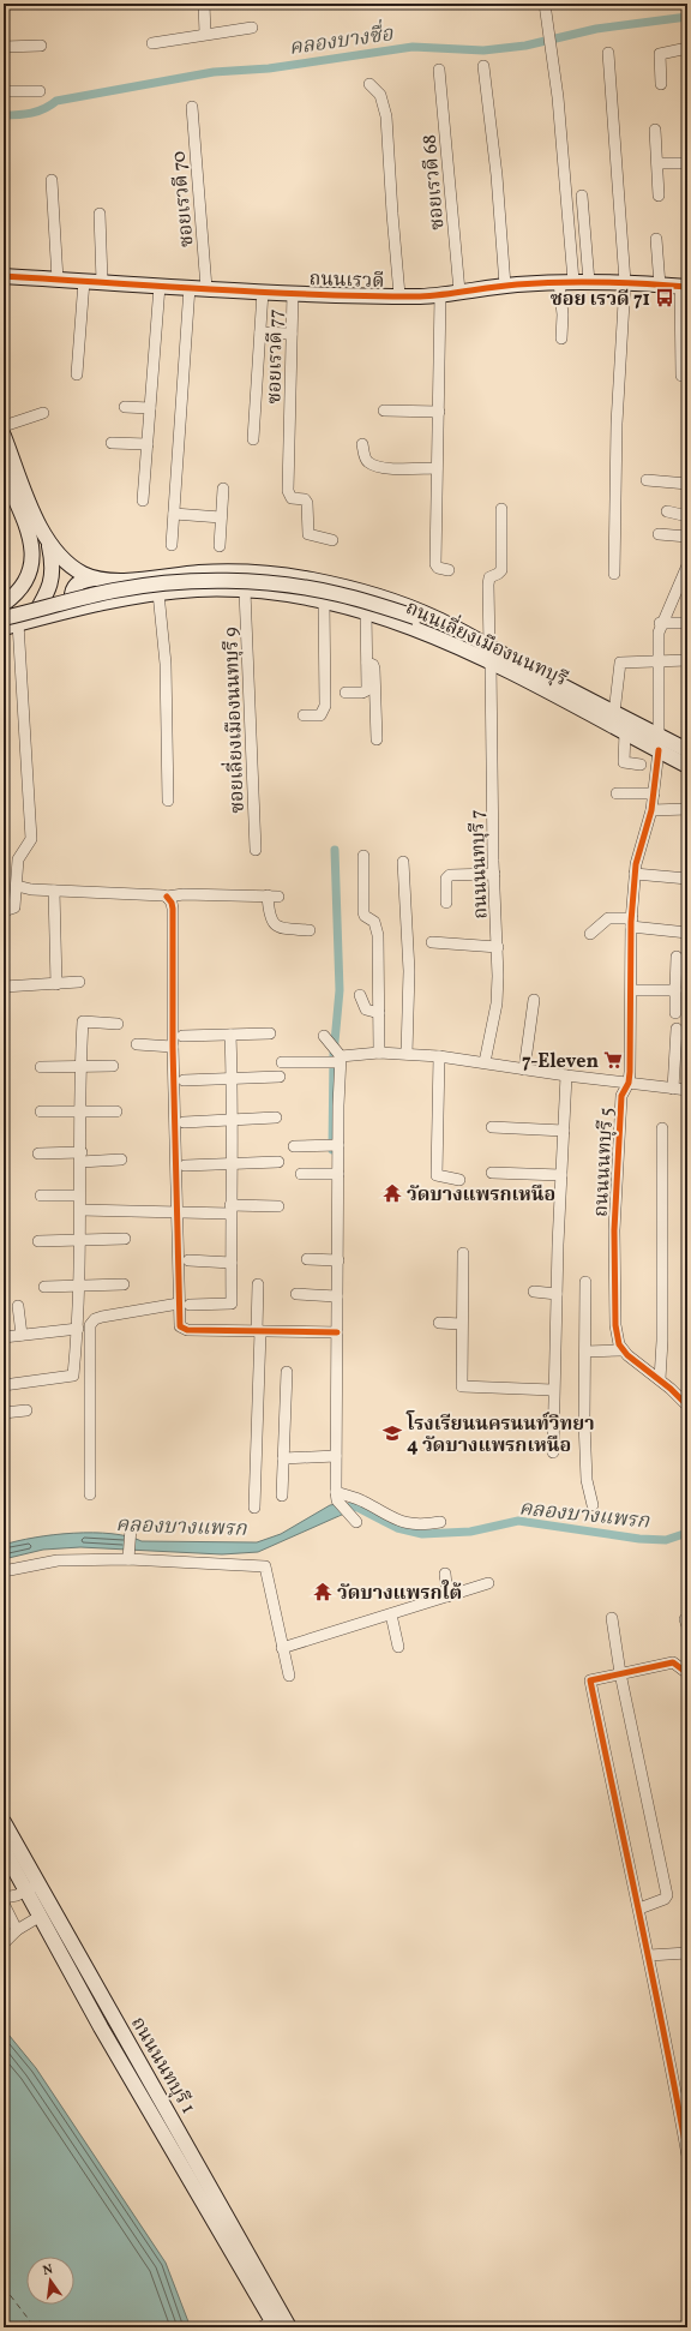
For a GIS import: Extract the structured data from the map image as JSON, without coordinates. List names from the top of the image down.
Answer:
{
  "streets": {
    "main road": ["ถนนเรวดี", "ถนนเลี่ยงเมืองนนทบุรี", "ถนนนนทบุรี 1"],
    "street": [
      "ซอยเรวดี 68",
      "ซอยเรวดี 70",
      "ซอยเรวดี 77",
      "ซอยเลี่ยงเมืองนนทบุรี 9",
      "ถนนนนทบุรี 7",
      "ถนนนนทบุรี 5"
    ]
  },
  "crossings": [
    ["ซอยเรวดี 68", "ถนนเรวดี"],
    ["ซอยเรวดี 70", "ถนนเรวดี"],
    ["ถนนเรวดี", "ซอยเรวดี 77"],
    ["ถนนเลี่ยงเมืองนนทบุรี", "ซอยเลี่ยงเมืองนนทบุรี 9"],
    ["ถนนเลี่ยงเมืองนนทบุรี", "ถนนนนทบุรี 7"],
    ["ถนนเลี่ยงเมืองนนทบุรี", "ถนนนนทบุรี 5"]
  ],
  "water": ["คลองบางซื่อ", "คลองบางแพรก"],
  "places": {
    "bus stop": ["ซอย เรวดี 71"],
    "supermarket": ["7-Eleven"],
    "temple": ["วัดบางแพรกเหนือ", "วัดบางแพรกใต้"],
    "school or university": ["โรงเรียนนครนนท์วิทยา 4 วัดบางแพรกเหนือ"]
  },
  "north": "top"
}
